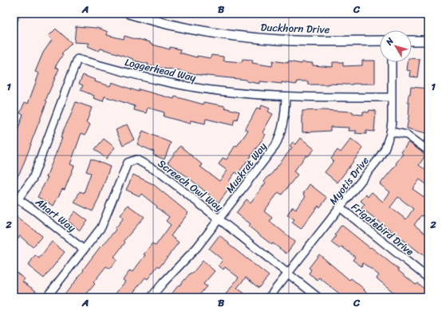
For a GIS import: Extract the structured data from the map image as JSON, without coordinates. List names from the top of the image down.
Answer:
{
  "streets": {
    "street": [
      "Duckhorn Drive",
      "Loggerhead Way",
      "Muskrat Way",
      "Myotis Drive",
      "Screech Owl Way",
      "Ahart Way",
      "Frigatebird Drive"
    ]
  },
  "crossings": [
    ["Loggerhead Way", "Muskrat Way"],
    ["Loggerhead Way", "Myotis Drive"],
    ["Loggerhead Way", "Ahart Way"],
    ["Muskrat Way", "Screech Owl Way"],
    ["Myotis Drive", "Screech Owl Way"],
    ["Myotis Drive", "Frigatebird Drive"],
    ["Screech Owl Way", "Ahart Way"]
  ],
  "north": "top left",
  "grid": {
    "columns": ["A", "B", "C"],
    "rows": ["1", "2"]
  }
}
